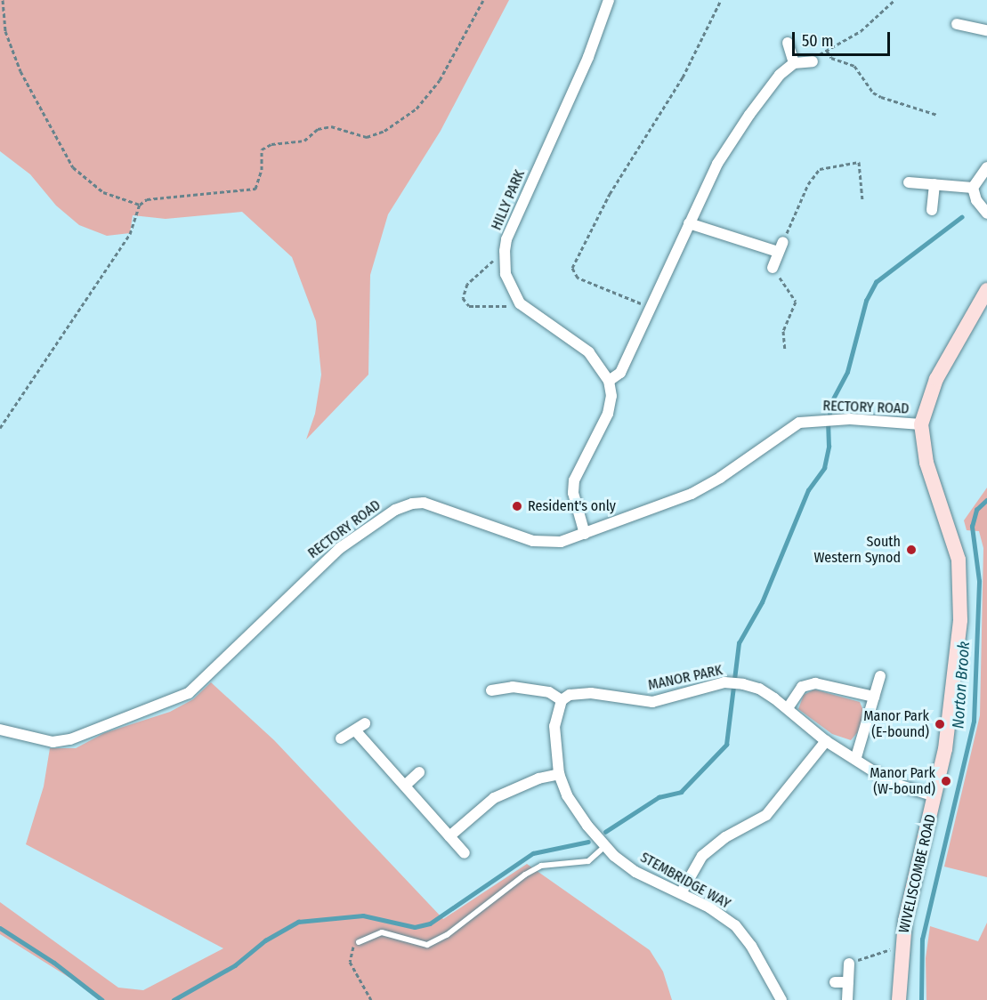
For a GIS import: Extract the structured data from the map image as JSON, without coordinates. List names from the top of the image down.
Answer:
{
  "streets": {
    "main road": ["WIVELISCOMBE ROAD"],
    "street": [
      "HILLY PARK",
      "RECTORY ROAD",
      "MANOR PARK",
      "STEMBRIDGE WAY"
    ]
  },
  "crossings": [
    ["RECTORY ROAD", "WIVELISCOMBE ROAD"],
    ["MANOR PARK", "WIVELISCOMBE ROAD"],
    ["MANOR PARK", "STEMBRIDGE WAY"]
  ],
  "water": ["Norton Brook"],
  "places": [
    "Resident's only",
    "South Western Synod",
    "Manor Park (E-bound)",
    "Manor Park (W-bound)"
  ],
  "scale_bar": "50 m"
}
